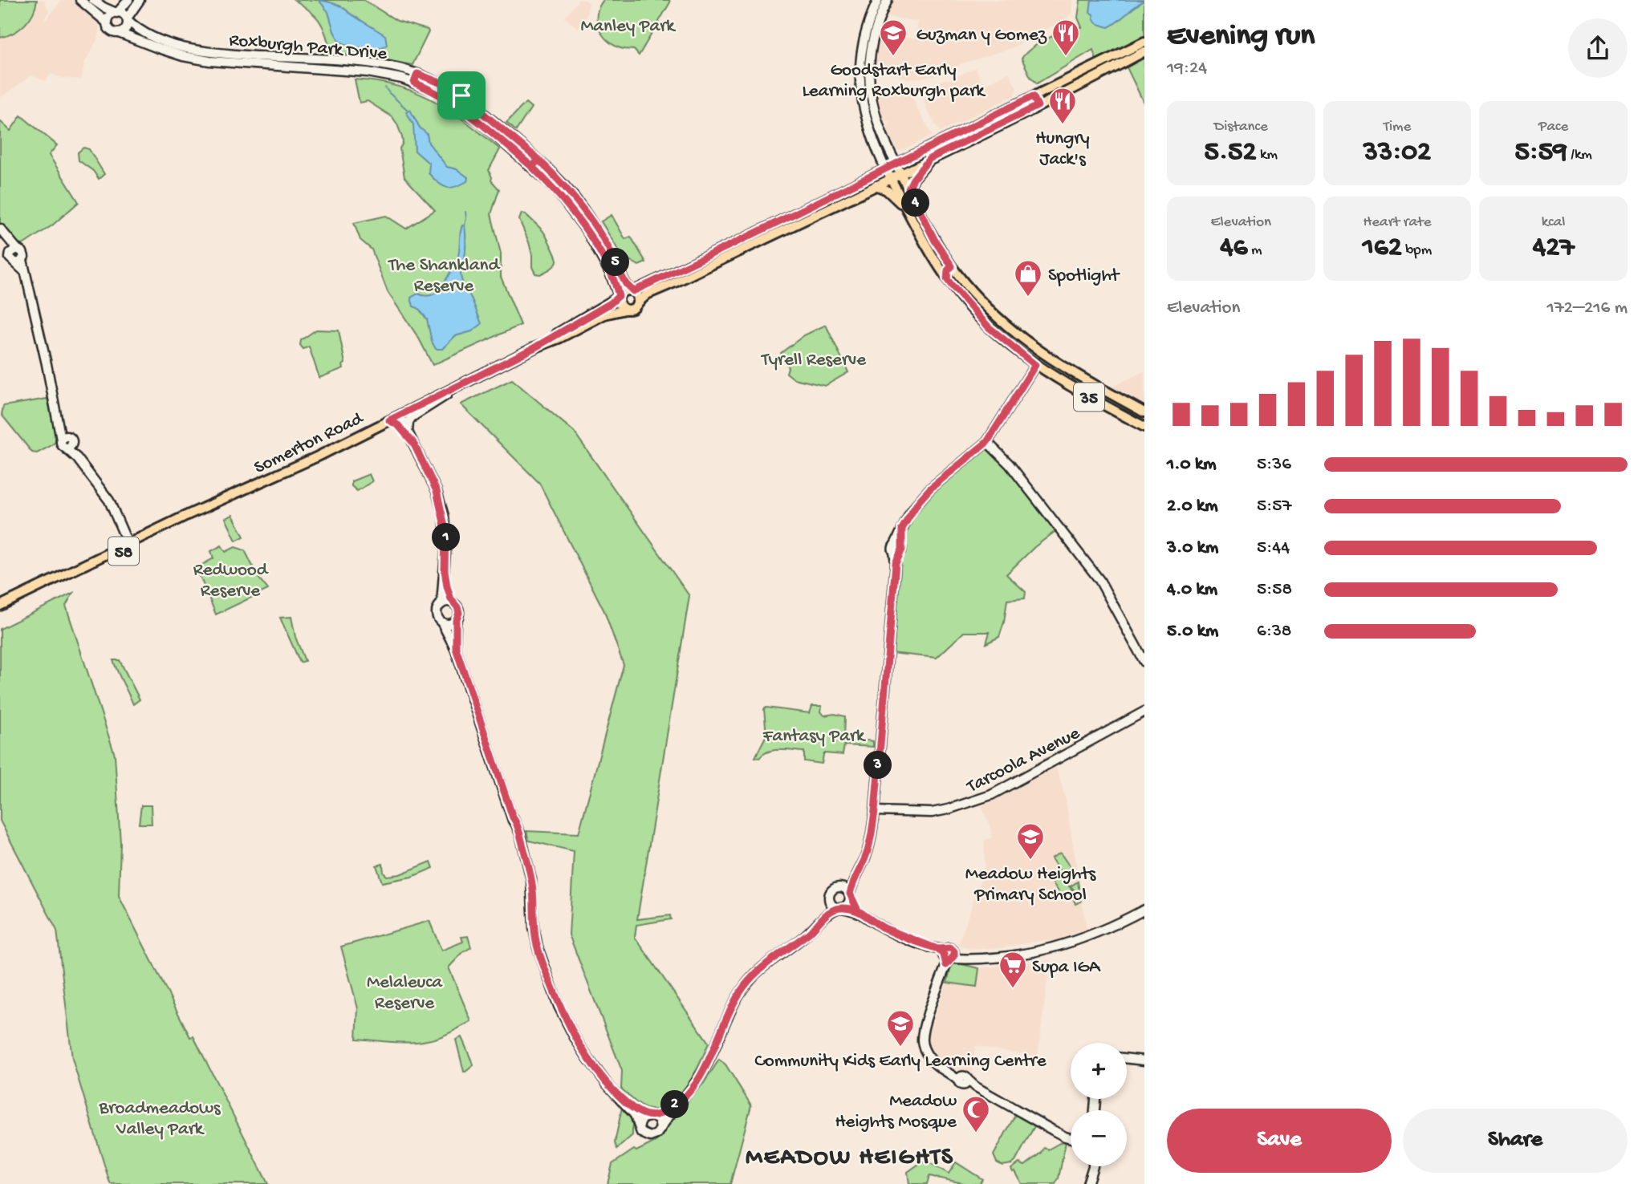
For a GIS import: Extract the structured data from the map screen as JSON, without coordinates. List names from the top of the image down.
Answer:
{
  "streets": {
    "main road": ["35", "Somerton Road", "58"],
    "street": ["Roxburgh Park Drive", "Tarcoola Avenue"]
  },
  "crossings": [
    ["Roxburgh Park Drive", "Somerton Road"],
    ["Roxburgh Park Drive", "58"],
    ["35", "58"],
    ["Somerton Road", "58"]
  ],
  "districts": ["MEADOW HEIGHTS"],
  "parks": [
    "Manley Park",
    "The Shankland Reserve",
    "Tyrell Reserve",
    "Redwood Reserve",
    "Fantasy Park",
    "Melaleuca Reserve",
    "Broadmeadows Valley Park"
  ],
  "places": {
    "school or university": ["Goodstart Early Learning Roxburgh park", "Meadow Heights Primary School", "Community Kids Early Learning Centre"],
    "restaurant": ["Guzman y Gomez", "Hungry Jack's"],
    "shop": ["Spotlight"],
    "supermarket": ["Supa IGA"],
    "mosque": ["Meadow Heights Mosque"]
  },
  "page": {
    "heading": ["Evening run", "19:24"],
    "stats": [
      ["Distance", "5.52 km"],
      ["Time", "33:02"],
      ["Pace", "5:59 /km"],
      ["Elevation", "46 m"],
      ["Heart rate", "162 bpm"],
      ["kcal", "427"]
    ],
    "pins": [
      "4",
      "5",
      "1",
      "3",
      "2"
    ],
    "chart": ["Elevation", "172–216 m"],
    "list": [
      {
        "name": "1.0 km",
        "note": "5:36"
      },
      {
        "name": "2.0 km",
        "note": "5:57"
      },
      {
        "name": "3.0 km",
        "note": "5:44"
      },
      {
        "name": "4.0 km",
        "note": "5:58"
      },
      {
        "name": "5.0 km",
        "note": "6:38"
      }
    ],
    "map_buttons": ["+", "−"],
    "buttons": ["Save", "Share"]
  }
}
